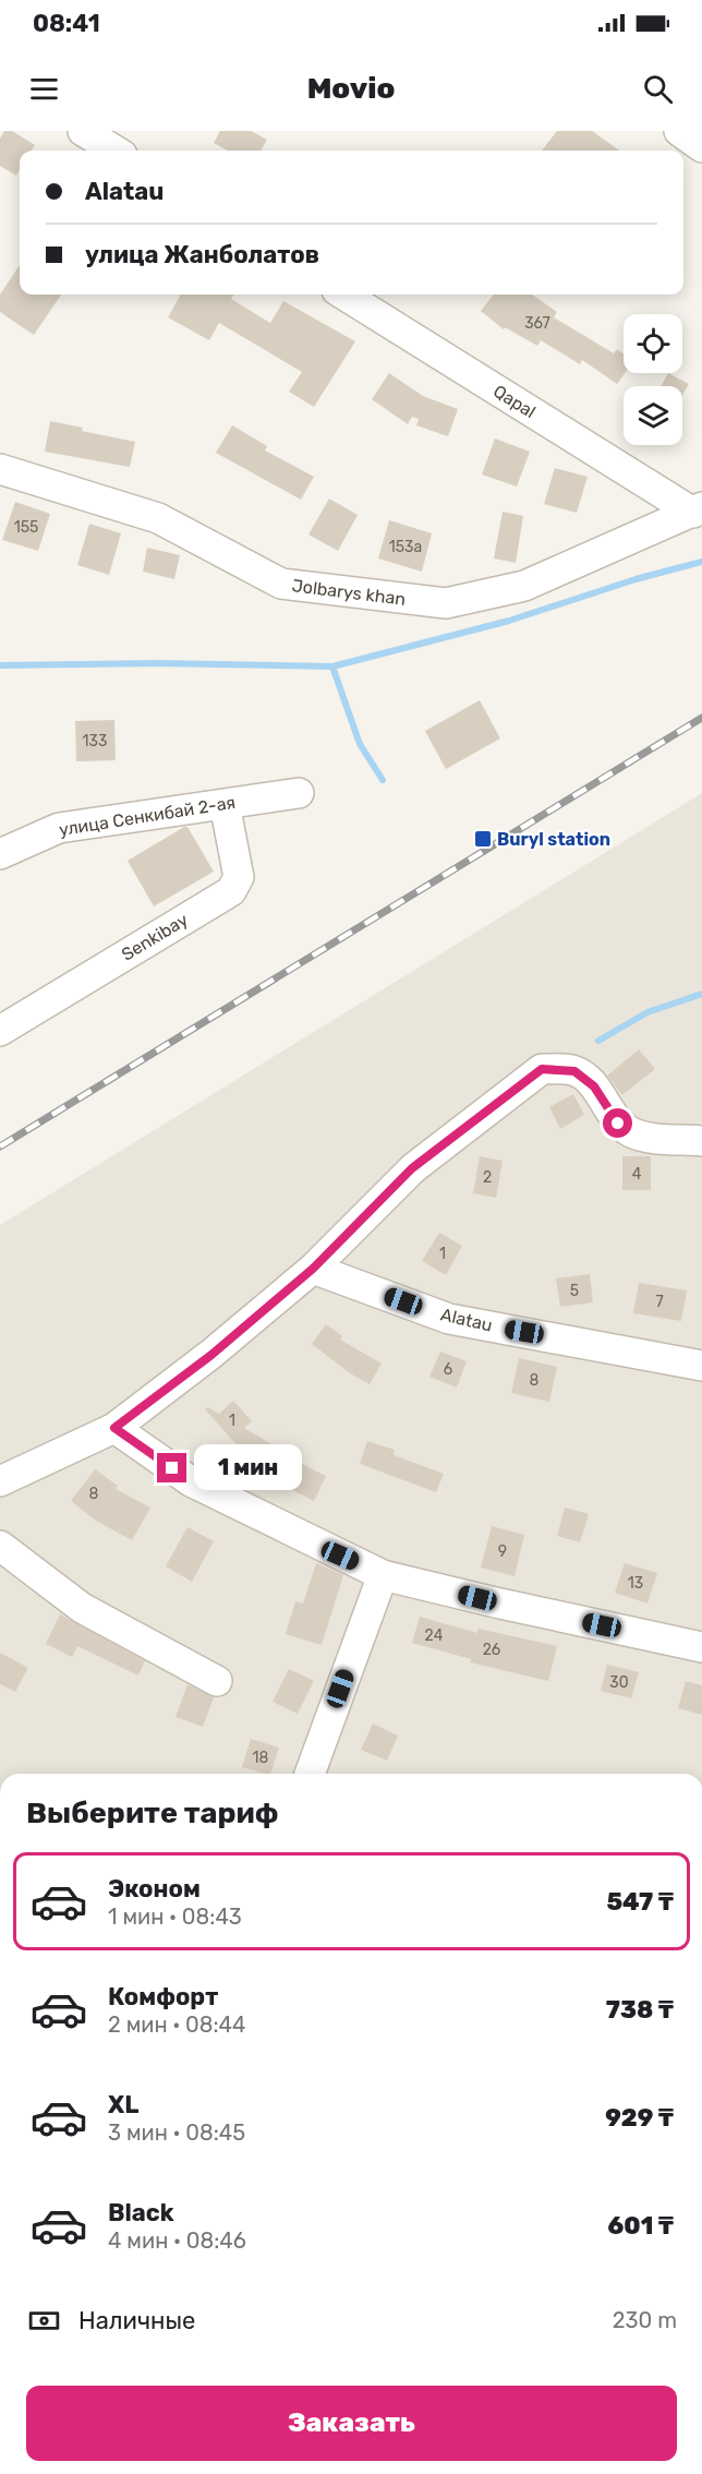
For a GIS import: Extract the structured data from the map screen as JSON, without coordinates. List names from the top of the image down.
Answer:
{
  "streets": {
    "street": [
      "Qapal",
      "Jolbarys khan",
      "улица Сенкибай 2-ая",
      "Senkibay",
      "Alatau"
    ]
  },
  "crossings": [
    ["Qapal", "Jolbarys khan"],
    ["улица Сенкибай 2-ая", "Senkibay"]
  ],
  "places": {
    "transit": ["Buryl station"]
  },
  "house_numbers": [
    "367",
    "155",
    "153а",
    "133",
    "4",
    "2",
    "1",
    "5",
    "7",
    "6",
    "8",
    "1",
    "8",
    "9",
    "13",
    "24",
    "26",
    "30",
    "18"
  ],
  "page": {
    "status": "08:41",
    "header": "Movio",
    "banner": ["Alatau", "улица Жанболатов"],
    "bubble": "1 мин",
    "heading": "Выберите тариф",
    "list": [
      {
        "name": "Эконом",
        "note": "1 мин · 08:43",
        "value": "547 ₸"
      },
      {
        "name": "Комфорт",
        "note": "2 мин · 08:44",
        "value": "738 ₸"
      },
      {
        "name": "XL",
        "note": "3 мин · 08:45",
        "value": "929 ₸"
      },
      {
        "name": "Black",
        "note": "4 мин · 08:46",
        "value": "601 ₸"
      }
    ],
    "pay": ["Наличные", "230 m"],
    "buttons": "Заказать"
  }
}
